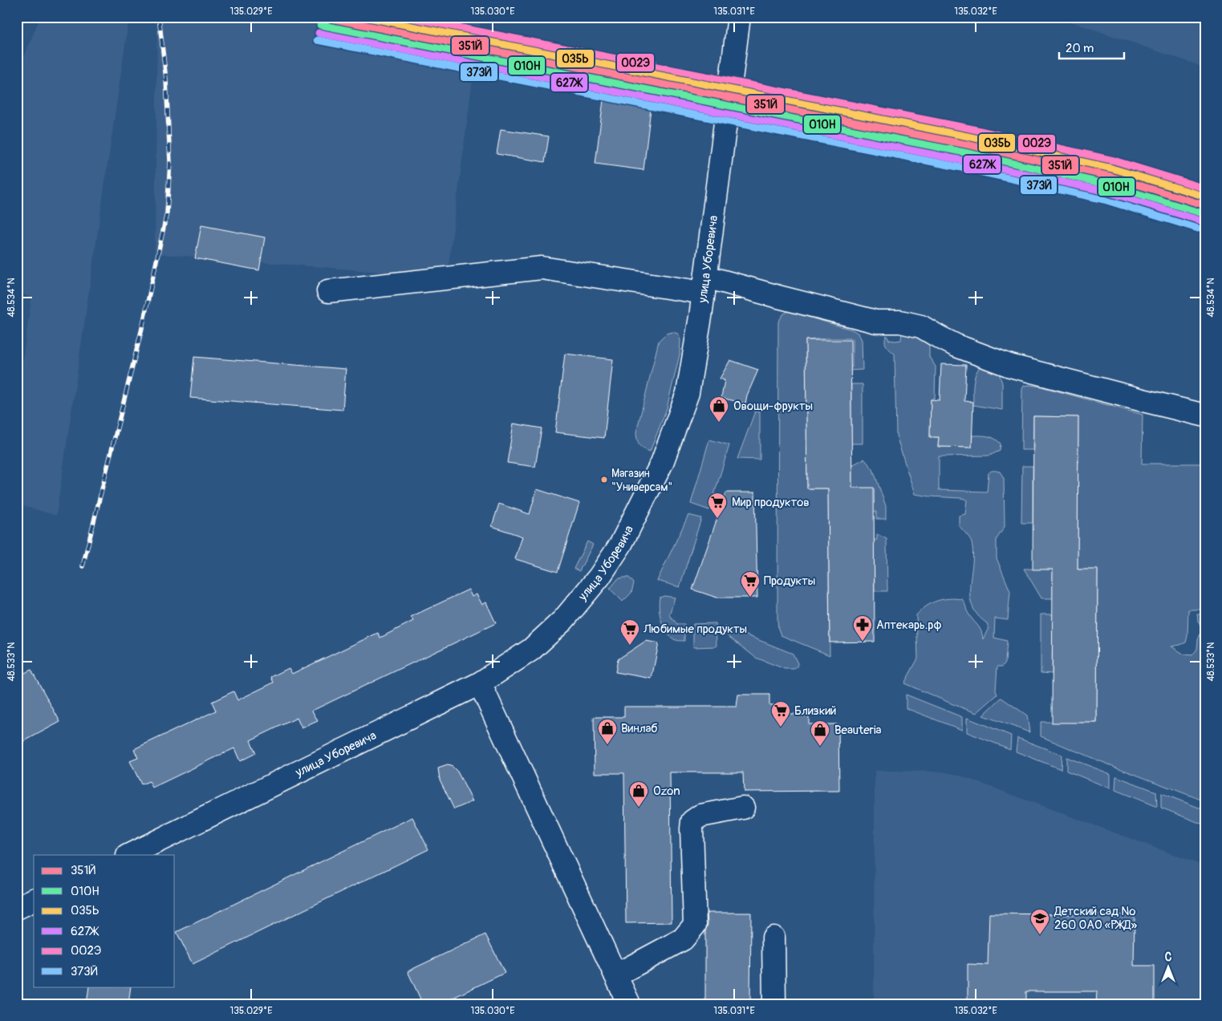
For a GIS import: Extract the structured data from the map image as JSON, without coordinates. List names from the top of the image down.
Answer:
{
  "streets": {
    "main road": ["улица Уборевича"]
  },
  "places": {
    "shop": [
      "Овощи-фрукты",
      "Винлаб",
      "Beauteria",
      "Ozon"
    ],
    "other": ["Магазин \"Универсам\""],
    "supermarket": [
      "Мир продуктов",
      "Продукты",
      "Любимые продукты",
      "Близкий"
    ],
    "pharmacy": ["Аптекарь.рф"],
    "school or university": ["Детский сад № 260 ОАО «РЖД»"]
  },
  "lines": [
    "transit line 351Й",
    "transit line 035Ь",
    "transit line 002Э",
    "transit line 010Н",
    "transit line 627Ж",
    "transit line 373Й"
  ],
  "legend": [
    "351Й",
    "010Н",
    "035Ь",
    "627Ж",
    "002Э",
    "373Й"
  ],
  "scale_bar": "20 m",
  "north": "top",
  "coordinates": [
    "135.029°E",
    "135.030°E",
    "135.031°E",
    "135.032°E",
    "48.534°N",
    "48.533°N"
  ]
}
